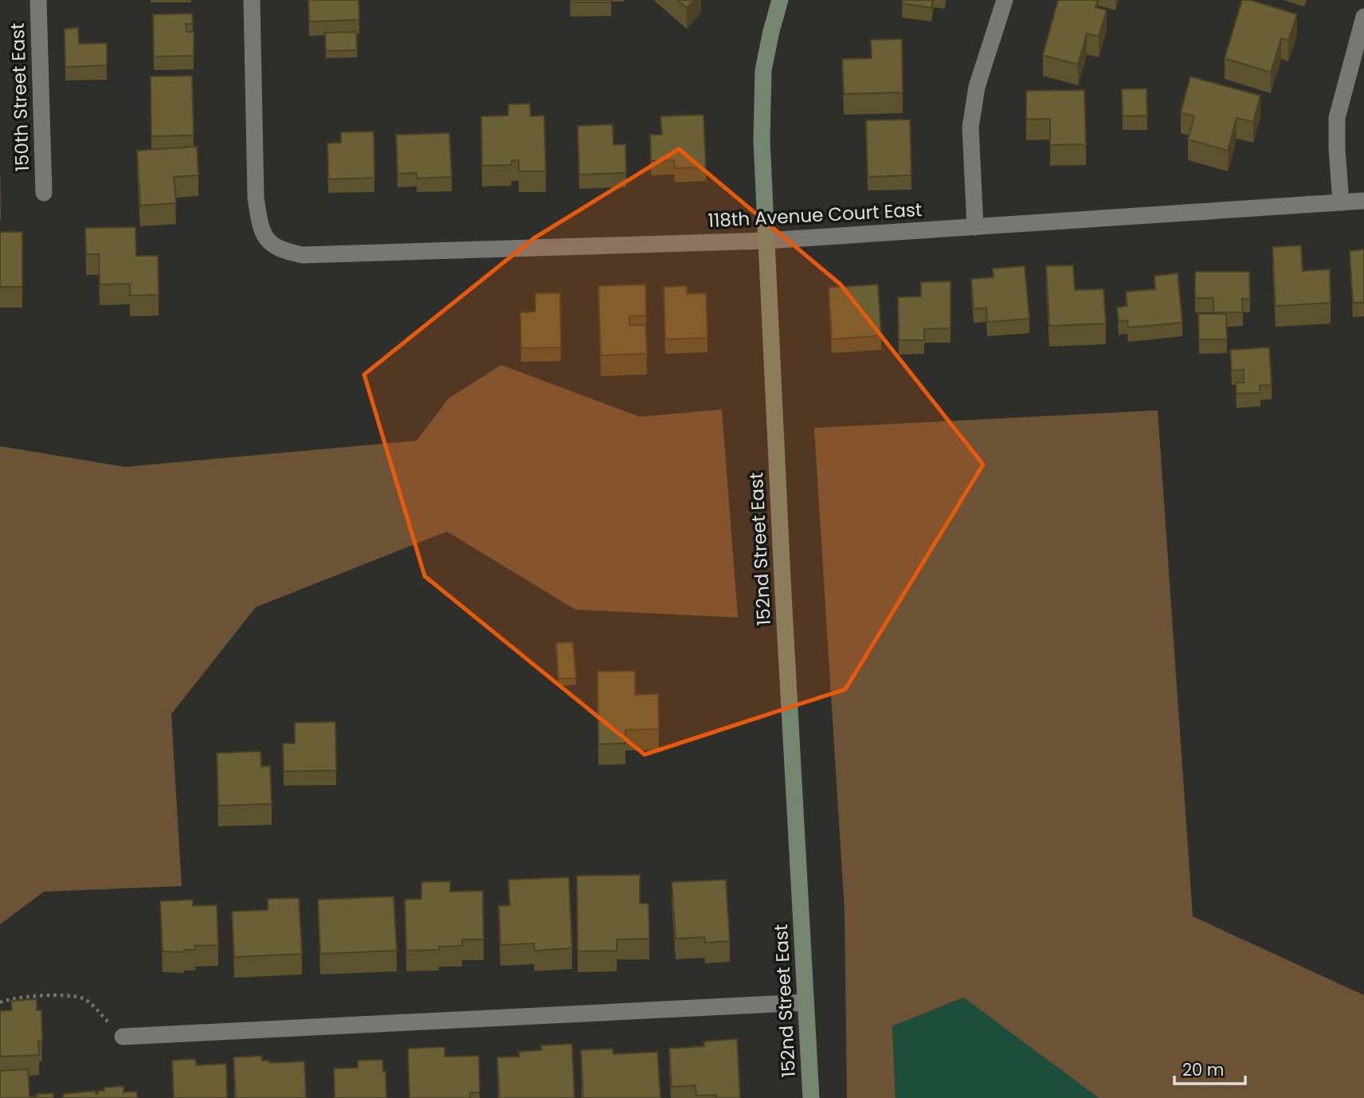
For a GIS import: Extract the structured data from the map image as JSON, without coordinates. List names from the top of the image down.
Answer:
{
  "streets": {
    "main road": ["152nd Street East"],
    "street": ["150th Street East", "118th Avenue Court East"]
  },
  "crossings": [
    ["118th Avenue Court East", "152nd Street East"]
  ],
  "scale_bar": "20 m"
}
